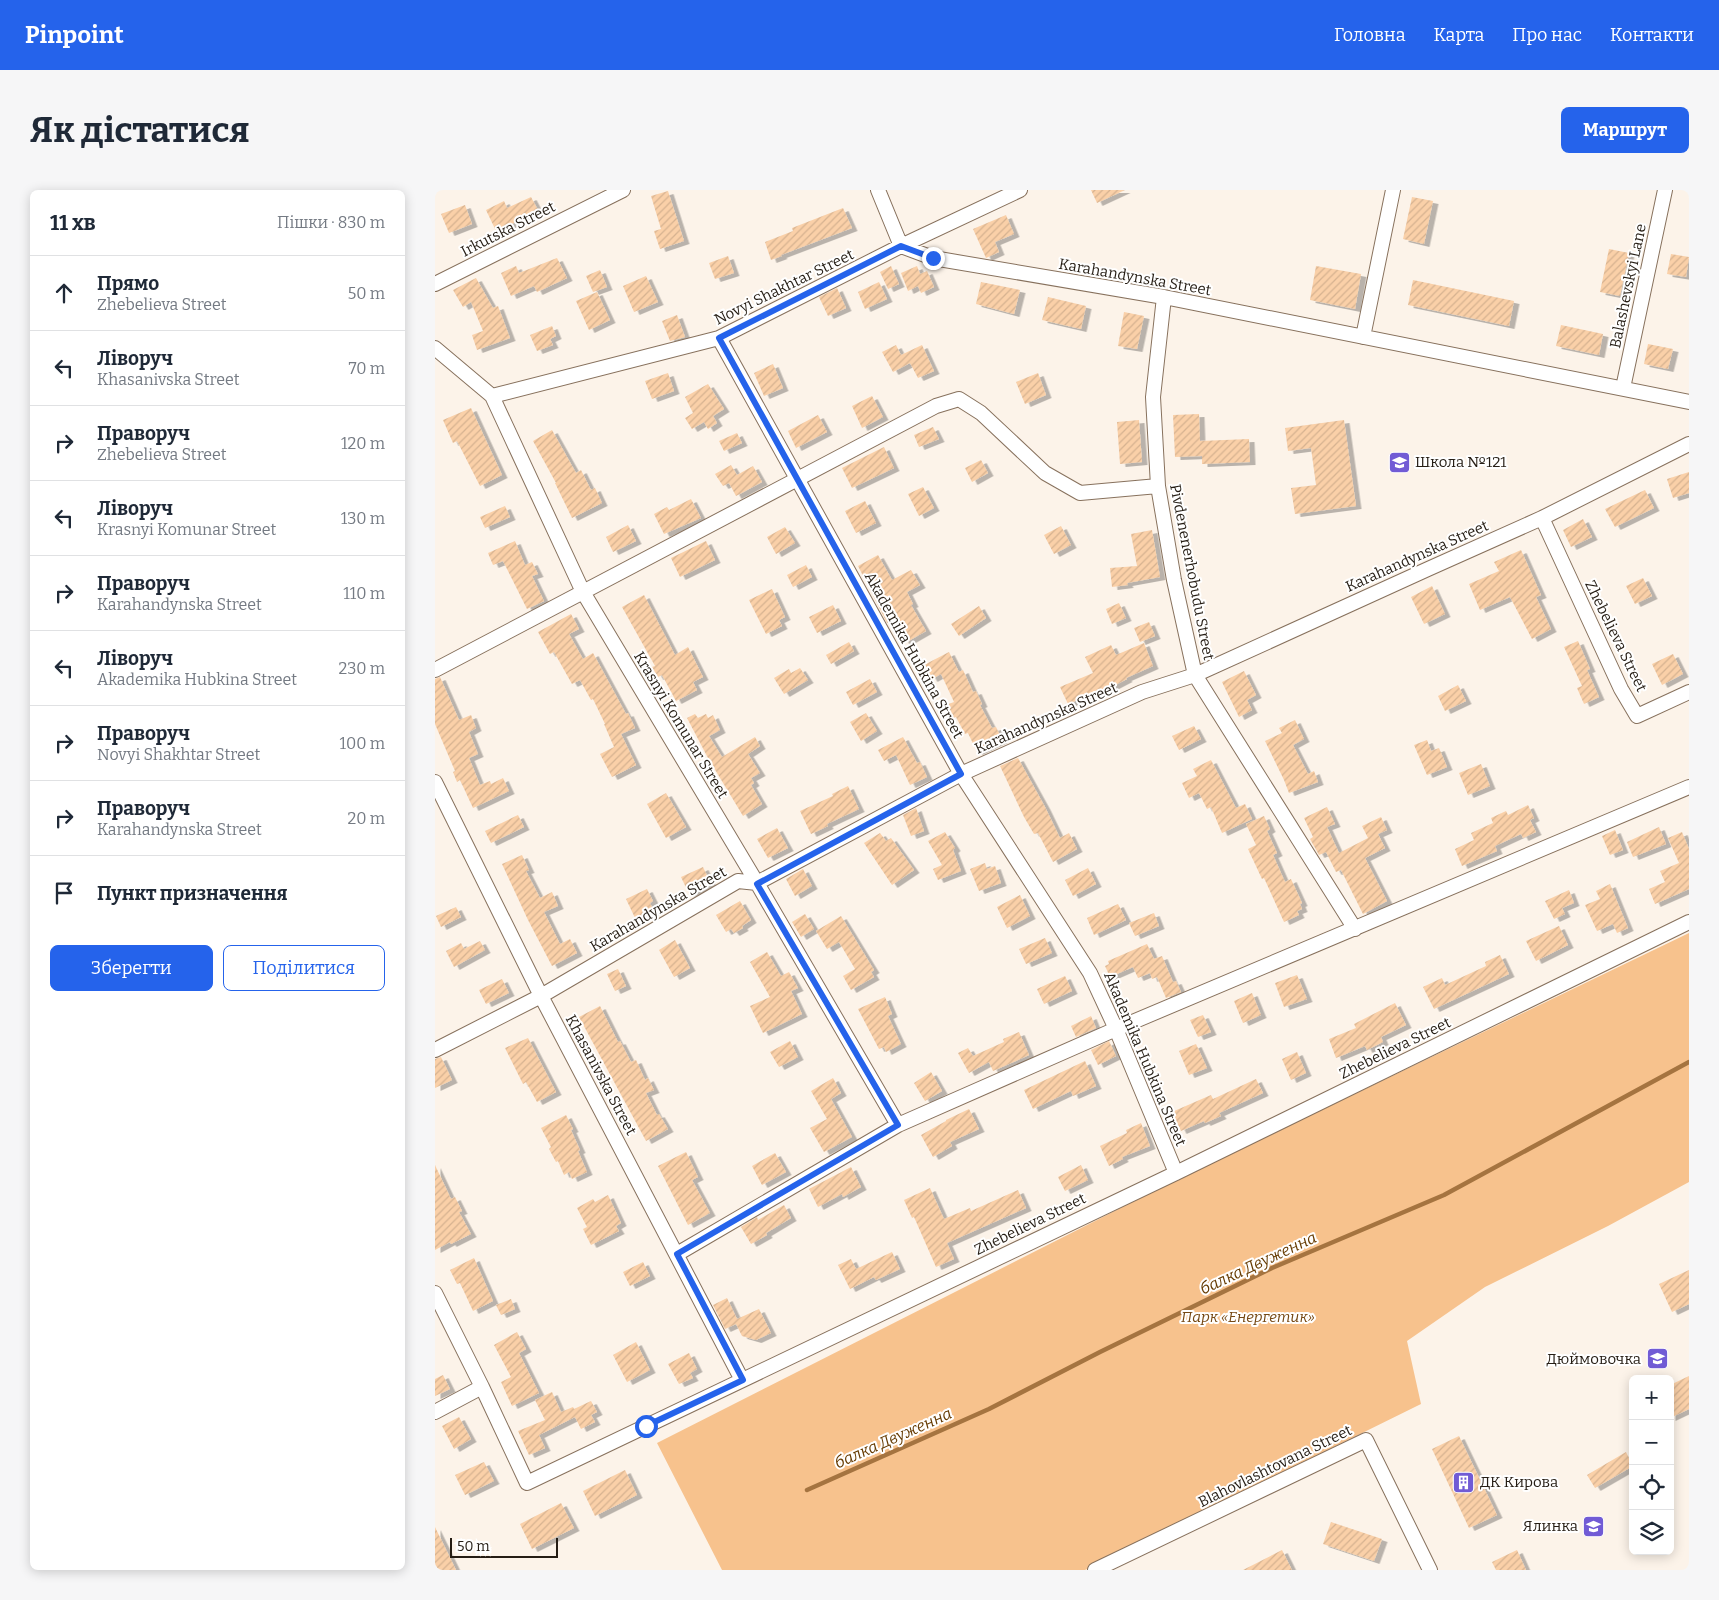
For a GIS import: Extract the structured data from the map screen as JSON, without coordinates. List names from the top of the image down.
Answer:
{
  "streets": {
    "street": [
      "Irkutska Street",
      "Karahandynska Street",
      "Balashevskyi Lane",
      "Novyi Shakhtar Street",
      "Pivdenenerhobudu Street",
      "Zhebelieva Street",
      "Akademika Hubkina Street",
      "Krasnyi Komunar Street",
      "Khasanivska Street",
      "Blahovlashtovana Street"
    ]
  },
  "crossings": [
    ["Karahandynska Street", "Balashevskyi Lane"],
    ["Karahandynska Street", "Novyi Shakhtar Street"],
    ["Karahandynska Street", "Pivdenenerhobudu Street"],
    ["Karahandynska Street", "Zhebelieva Street"],
    ["Karahandynska Street", "Akademika Hubkina Street"],
    ["Karahandynska Street", "Krasnyi Komunar Street"],
    ["Karahandynska Street", "Khasanivska Street"],
    ["Novyi Shakhtar Street", "Akademika Hubkina Street"],
    ["Novyi Shakhtar Street", "Krasnyi Komunar Street"],
    ["Zhebelieva Street", "Akademika Hubkina Street"],
    ["Zhebelieva Street", "Khasanivska Street"]
  ],
  "water": ["балка Двуженна"],
  "parks": ["Парк «Енергетик»"],
  "places": {
    "school or university": ["Школа №121", "Дюймовочка", "Ялинка"],
    "building": ["ДК Кирова"]
  },
  "scale_bar": "50 m",
  "page": {
    "header": "Pinpoint",
    "nav": [
      "Головна",
      "Карта",
      "Про нас",
      "Контакти"
    ],
    "buttons": [
      "Маршрут",
      ["Зберегти", "Поділитися"]
    ],
    "title": "Як дістатися",
    "heading": ["11 хв", "Пішки · 830 m"],
    "list": [
      ["Прямо", "Zhebelieva Street", "50 m"],
      ["Ліворуч", "Khasanivska Street", "70 m"],
      ["Праворуч", "Zhebelieva Street", "120 m"],
      ["Ліворуч", "Krasnyi Komunar Street", "130 m"],
      ["Праворуч", "Karahandynska Street", "110 m"],
      ["Ліворуч", "Akademika Hubkina Street", "230 m"],
      ["Праворуч", "Novyi Shakhtar Street", "100 m"],
      ["Праворуч", "Karahandynska Street", "20 m"],
      "Пункт призначення"
    ],
    "map_buttons": ["+", "−"],
    "scale": "50 m"
  }
}
